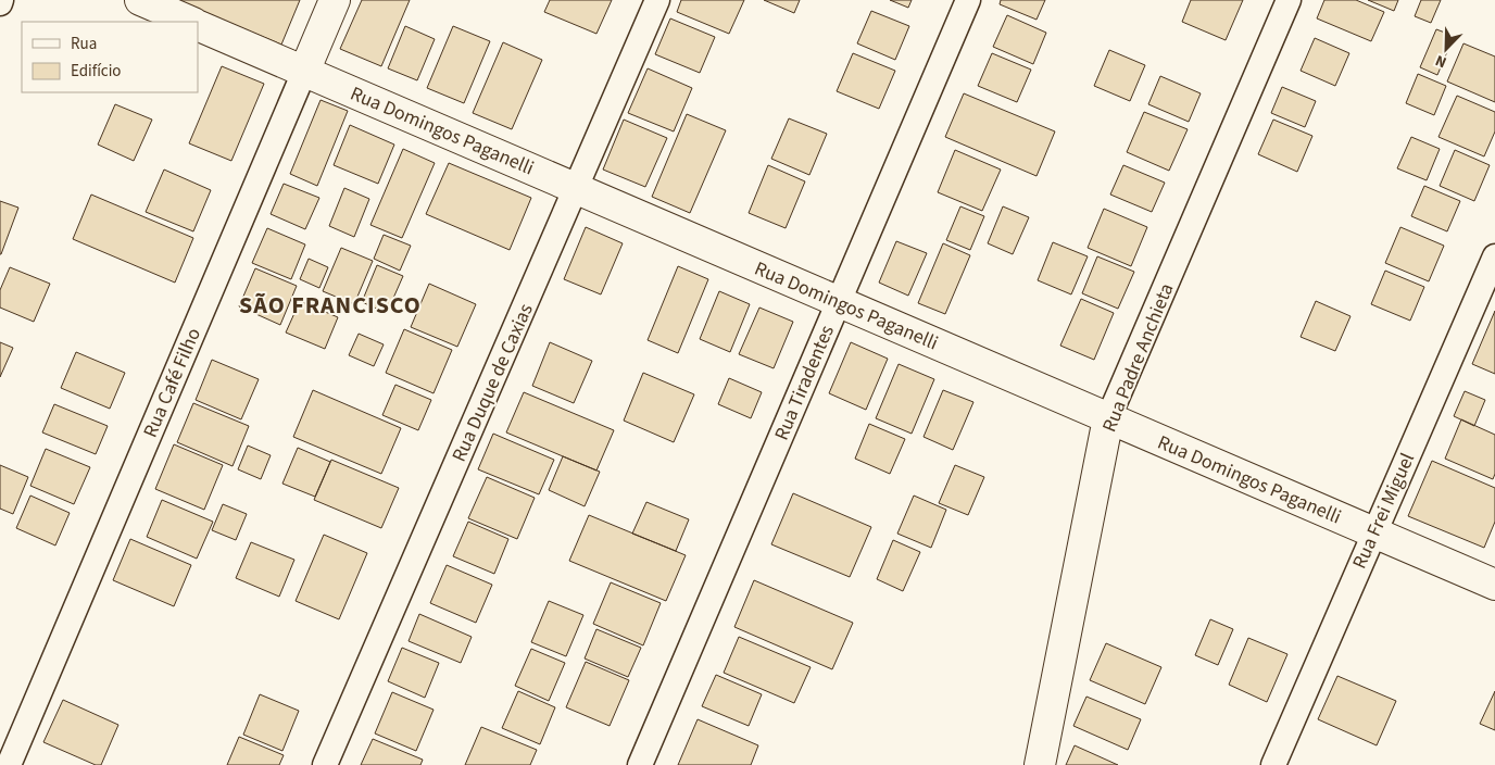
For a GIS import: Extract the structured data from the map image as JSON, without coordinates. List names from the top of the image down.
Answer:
{
  "streets": {
    "street": [
      "Rua Domingos Paganelli",
      "Rua Padre Anchieta",
      "Rua Café Filho",
      "Rua Duque de Caxias",
      "Rua Tiradentes",
      "Rua Frei Miguel"
    ]
  },
  "crossings": [
    ["Rua Domingos Paganelli", "Rua Padre Anchieta"],
    ["Rua Domingos Paganelli", "Rua Café Filho"],
    ["Rua Domingos Paganelli", "Rua Duque de Caxias"],
    ["Rua Domingos Paganelli", "Rua Tiradentes"],
    ["Rua Domingos Paganelli", "Rua Frei Miguel"]
  ],
  "districts": ["SÃO FRANCISCO"],
  "legend": ["Rua", "Edifício"],
  "north": "bottom left"
}
